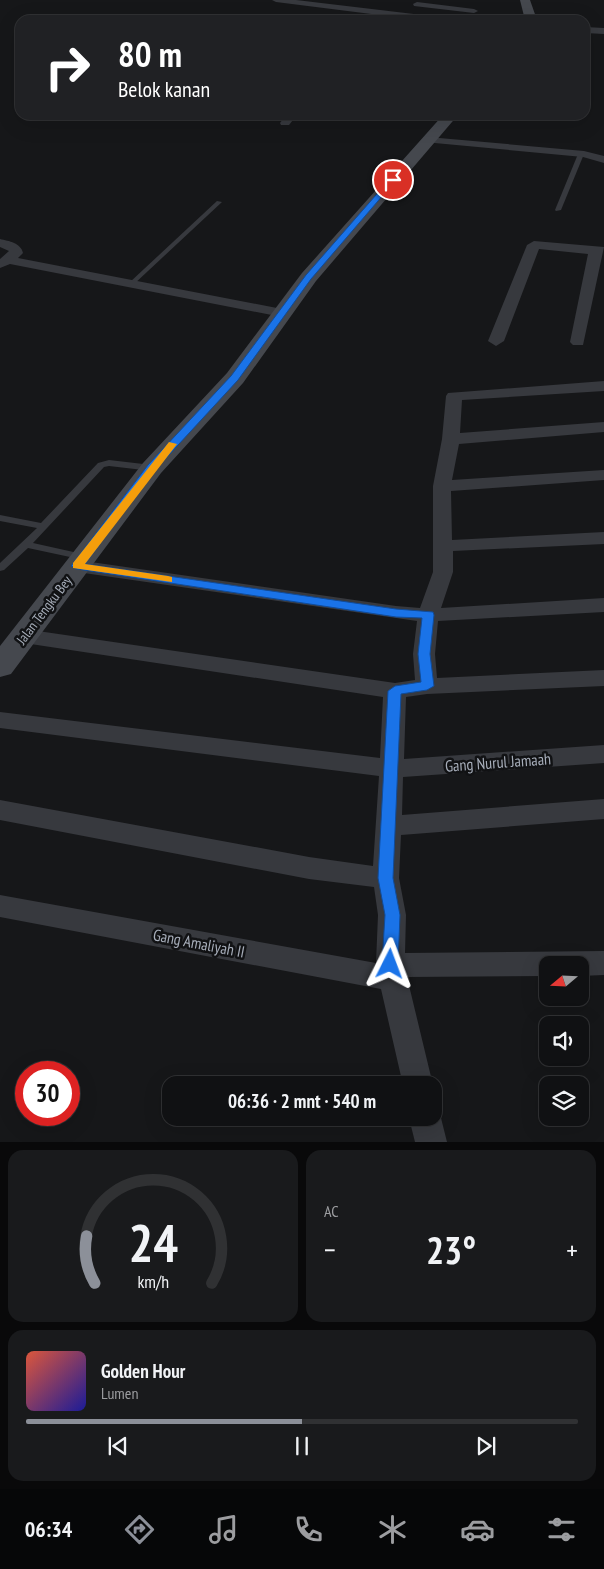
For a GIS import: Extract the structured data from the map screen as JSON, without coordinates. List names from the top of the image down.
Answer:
{
  "streets": {
    "main road": ["Jalan Tengku Bey"],
    "street": ["Gang Nurul Jamaah", "Gang Amaliyah II"]
  },
  "north": "left",
  "page": {
    "turn": ["80 m", "Belok kanan"],
    "limit": "30",
    "trip": "06:36 · 2 mnt · 540 m",
    "tile": "AC",
    "heat": ["−", "23°", "+"],
    "song": ["Golden Hour", "Lumen"],
    "tabs": "06:34",
    "gauge": ["24", "km/h"]
  }
}
